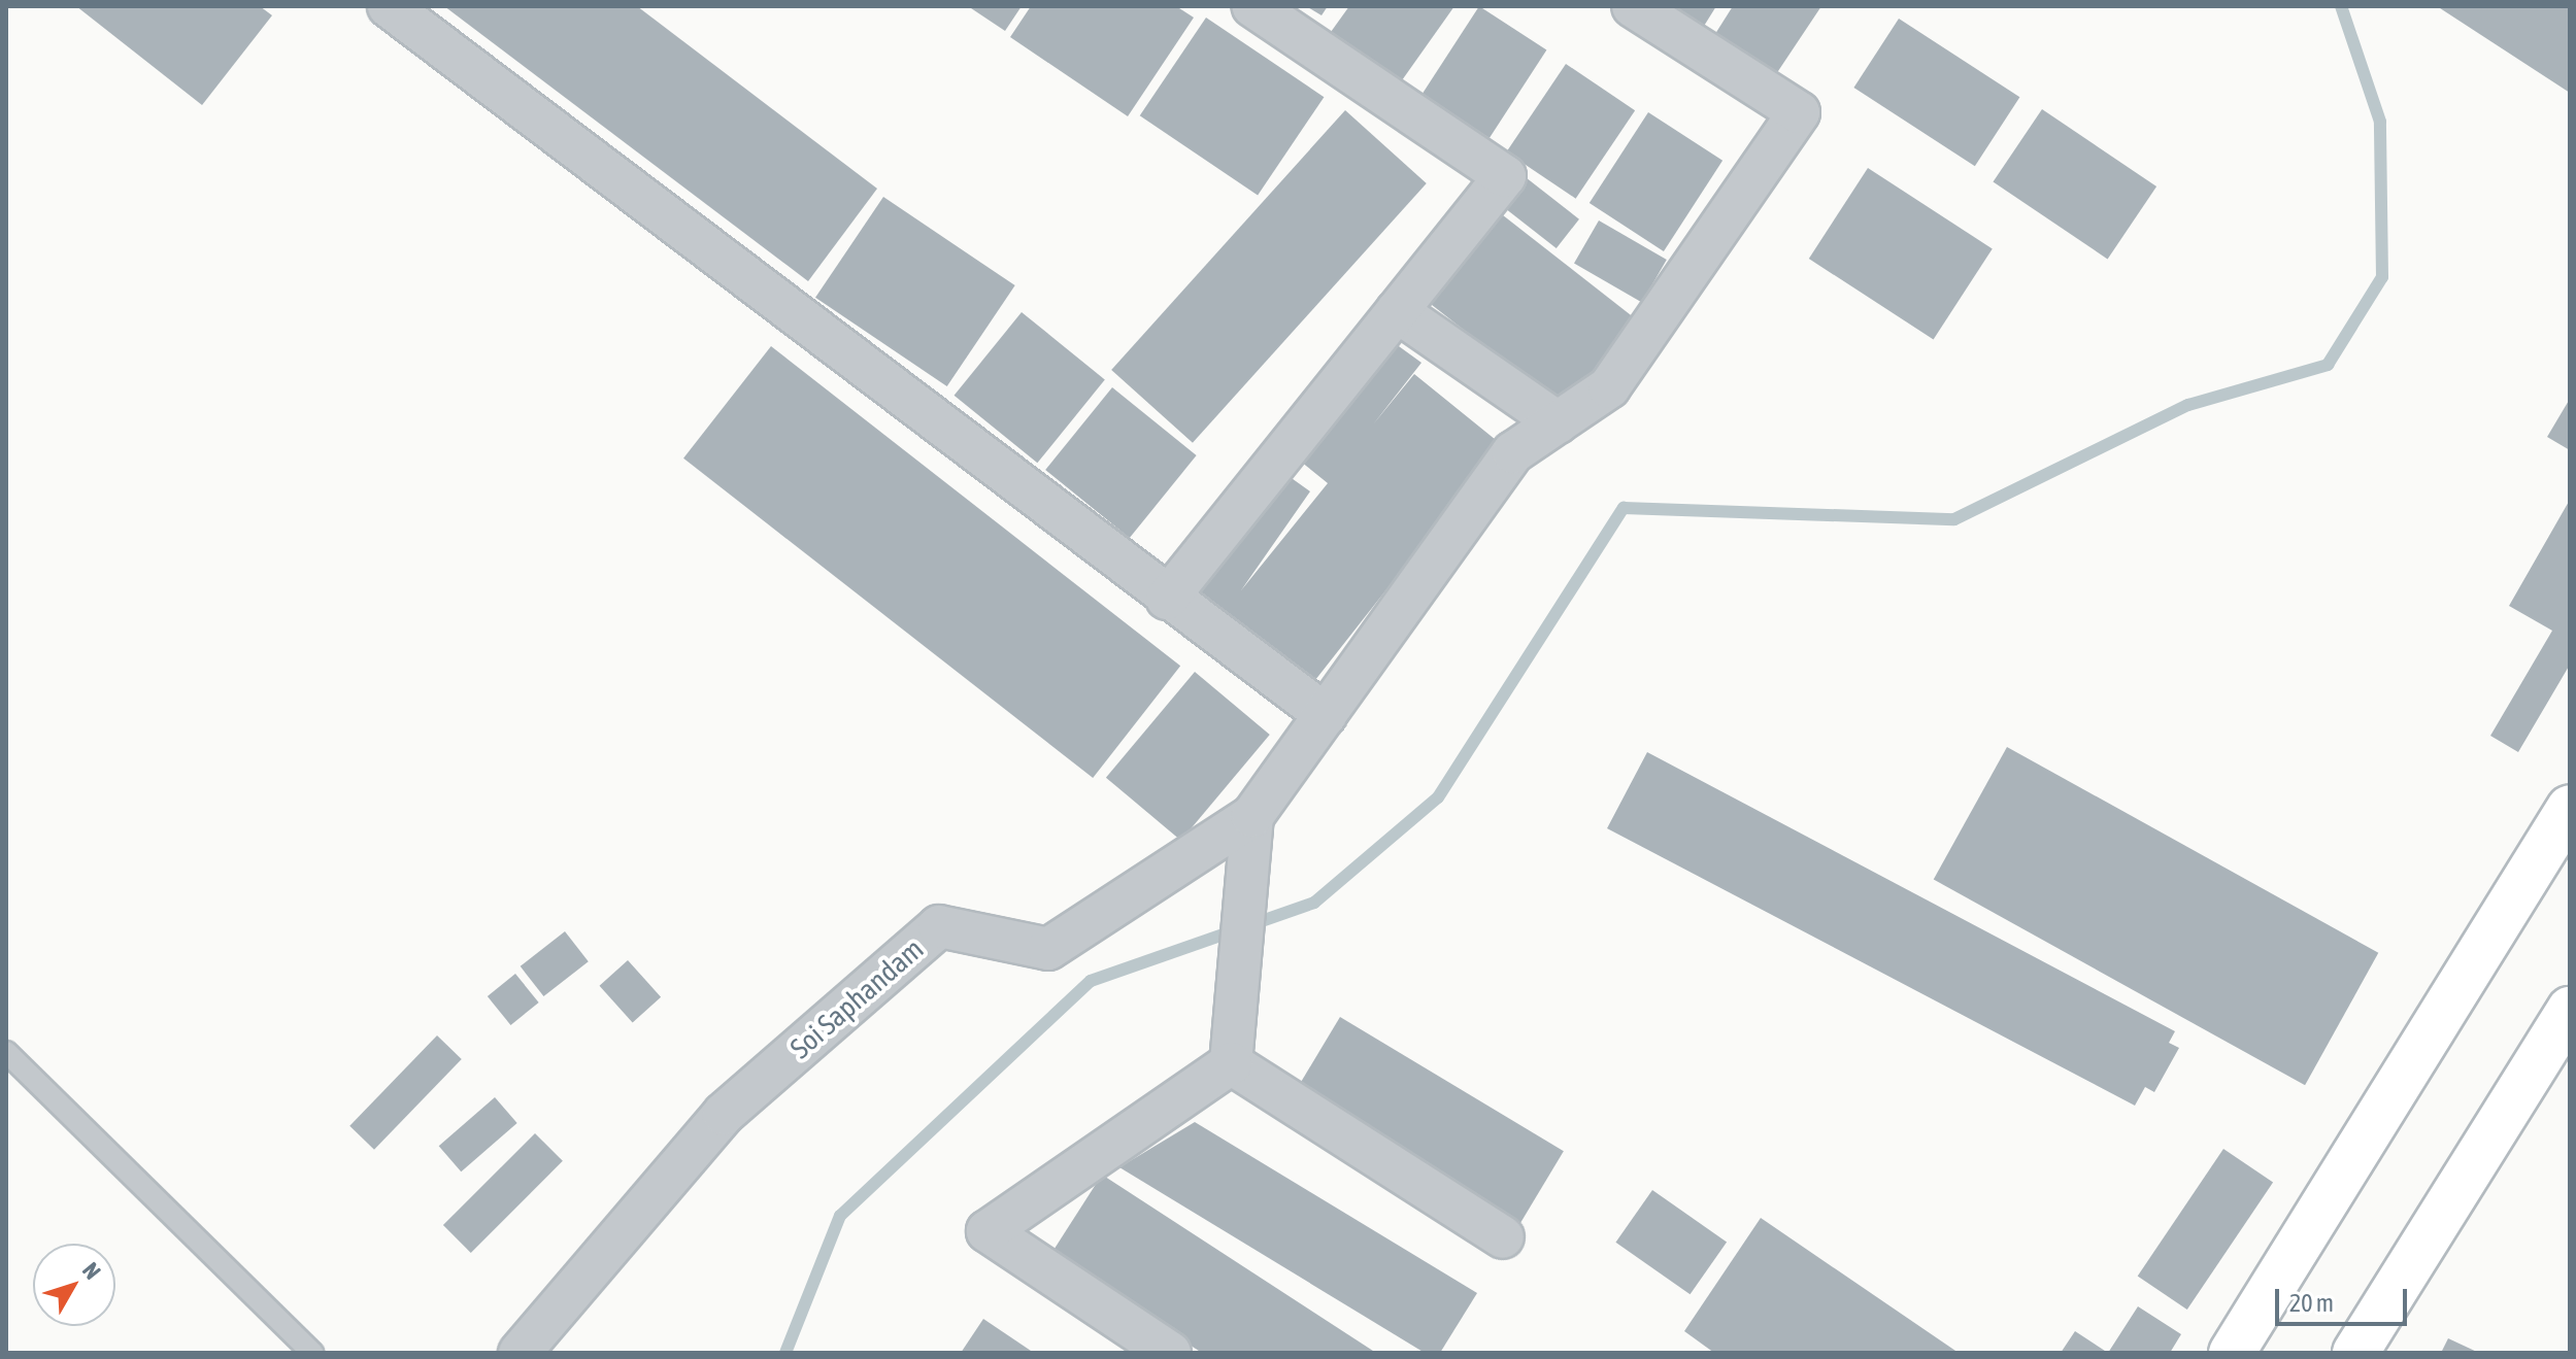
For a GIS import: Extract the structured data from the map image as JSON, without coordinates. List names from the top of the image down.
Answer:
{
  "streets": {
    "street": ["Soi Saphandam"]
  },
  "scale_bar": "20 m",
  "north": "top right"
}
